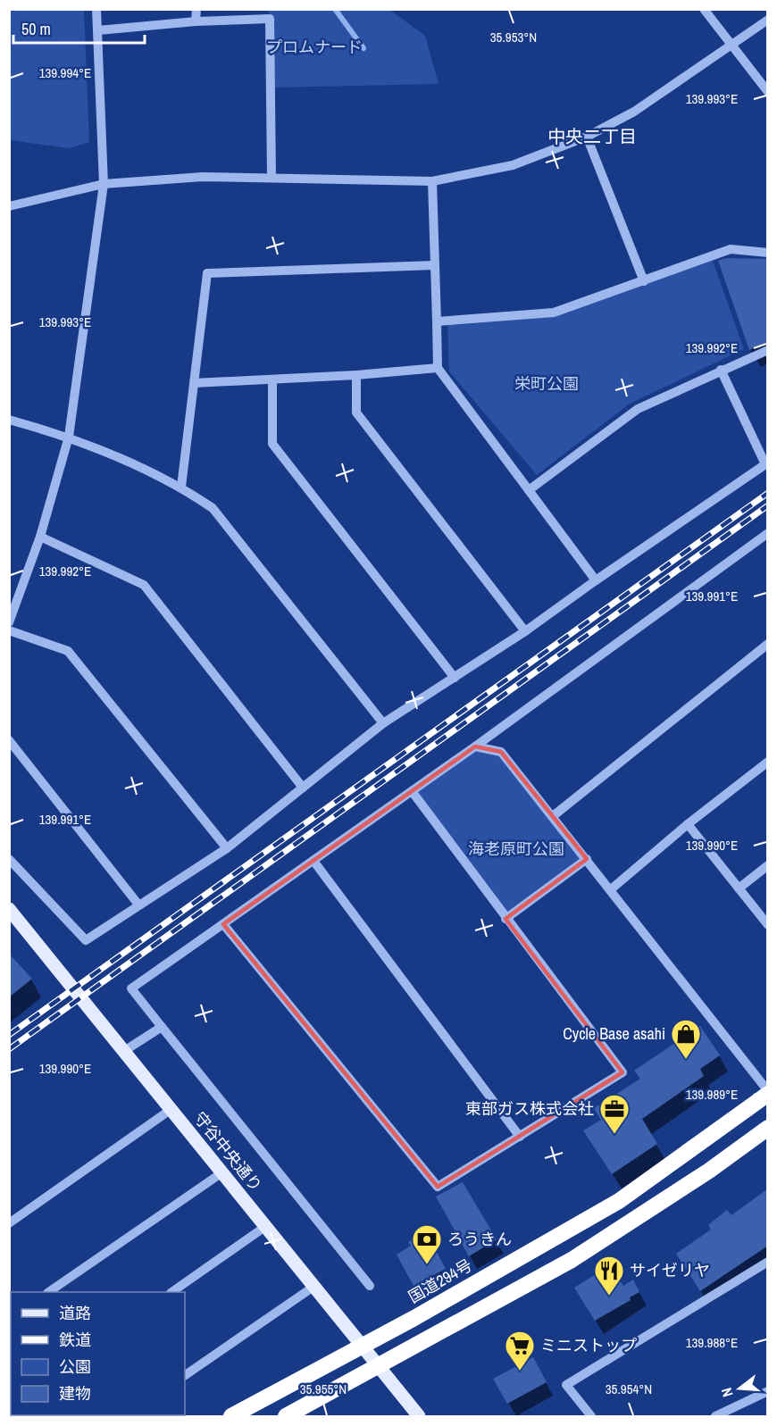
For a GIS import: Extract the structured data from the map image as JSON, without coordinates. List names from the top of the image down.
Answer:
{
  "streets": {
    "highway": ["国道294号"],
    "main road": ["守谷中央通り"]
  },
  "crossings": [
    ["守谷中央通り", "国道294号"]
  ],
  "districts": ["中央二丁目"],
  "parks": ["プロムナード", "栄町公園", "海老原町公園"],
  "places": {
    "shop": ["Cycle Base asahi"],
    "office": ["東部ガス株式会社"],
    "bank": ["ろうきん"],
    "restaurant": ["サイゼリヤ"],
    "supermarket": ["ミニストップ"]
  },
  "legend": [
    "道路",
    "鉄道",
    "公園",
    "建物"
  ],
  "scale_bar": "50 m",
  "north": "left",
  "coordinates": [
    "35.953°N",
    "139.994°E",
    "139.993°E",
    "139.992°E",
    "139.991°E",
    "139.990°E",
    "139.989°E",
    "139.988°E",
    "35.955°N",
    "35.954°N"
  ]
}
